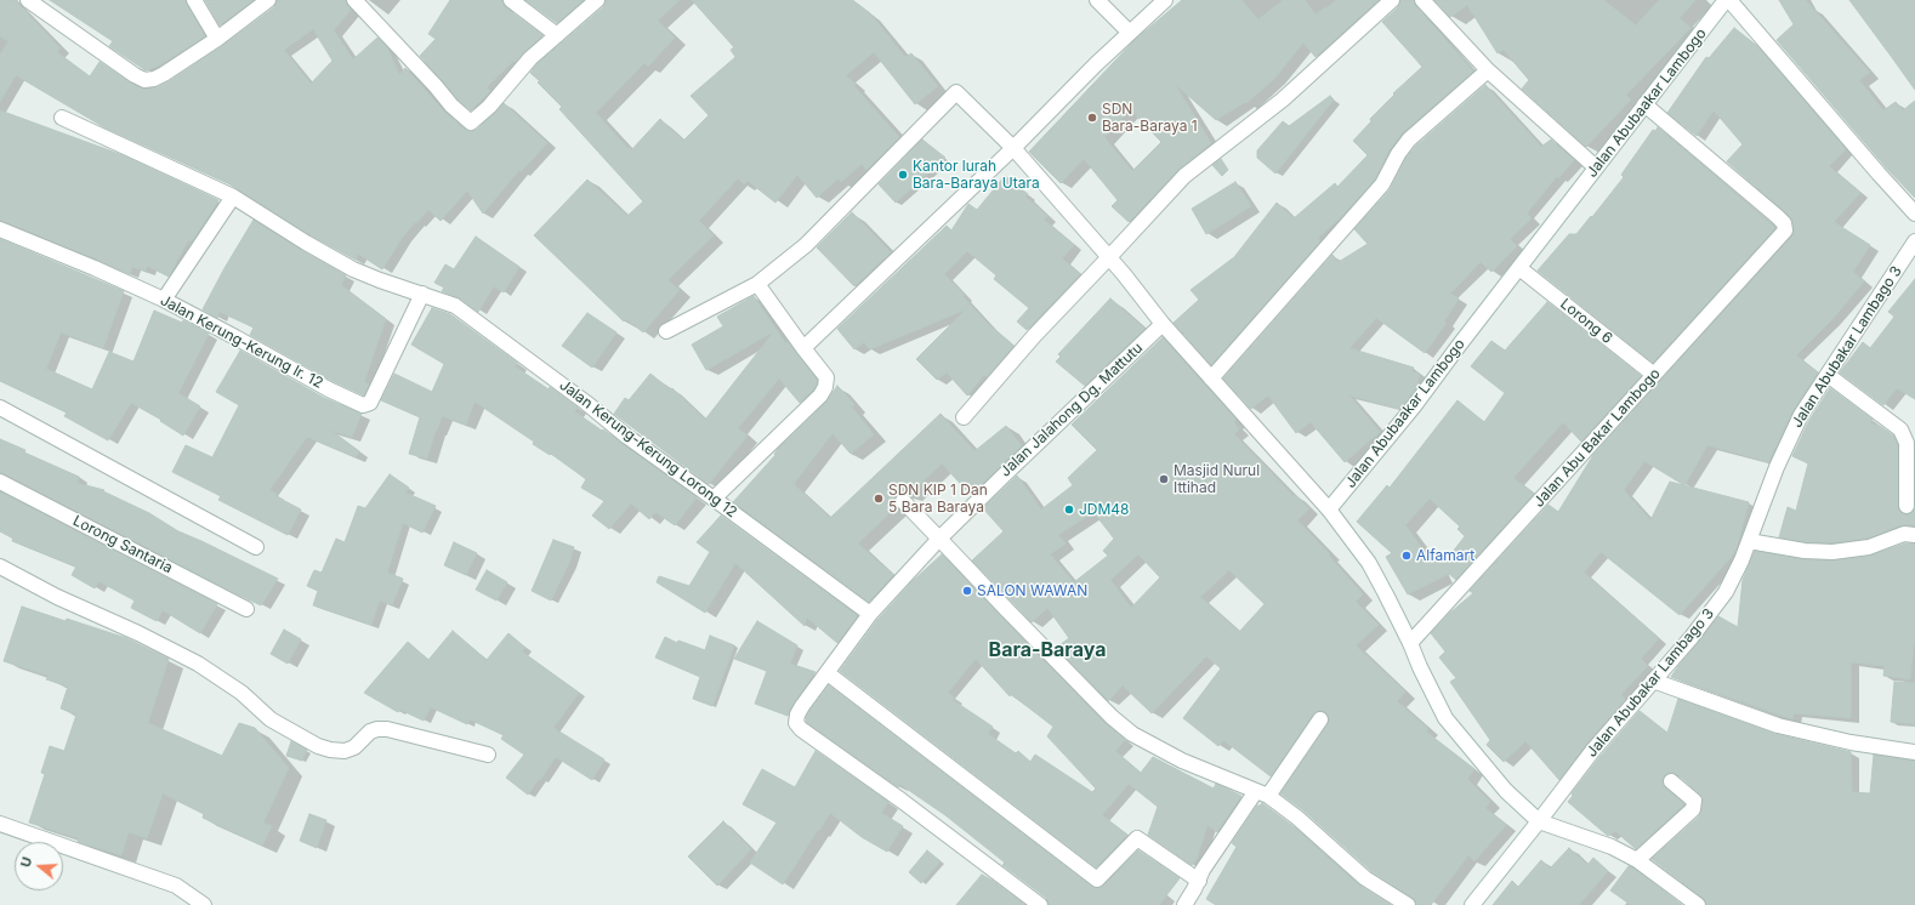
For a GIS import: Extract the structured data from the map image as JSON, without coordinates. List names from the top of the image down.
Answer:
{
  "streets": {
    "street": [
      "Jalan Abubaakar Lambogo",
      "Lorong 6",
      "Jalan Kerung-Kerung lr. 12",
      "Jalan Abubakar Lambago 3",
      "Jalan Jalahong Dg. Mattutu",
      "Jalan Abu Bakar Lambogo",
      "Jalan Kerung-Kerung Lorong 12",
      "Lorong Santaria"
    ]
  },
  "crossings": [
    ["Jalan Abubaakar Lambogo", "Lorong 6"],
    ["Jalan Abubaakar Lambogo", "Jalan Abu Bakar Lambogo"],
    ["Lorong 6", "Jalan Abu Bakar Lambogo"],
    ["Jalan Kerung-Kerung lr. 12", "Jalan Kerung-Kerung Lorong 12"],
    ["Jalan Jalahong Dg. Mattutu", "Jalan Kerung-Kerung Lorong 12"]
  ],
  "districts": ["Bara-Baraya"],
  "places": [
    "SDN Bara-Baraya 1",
    "Kantor lurah Bara-Baraya Utara",
    "Masjid Nurul Ittihad",
    "SDN KIP 1 Dan 5 Bara Baraya",
    "JDM48",
    "Alfamart",
    "SALON WAWAN"
  ],
  "north": "left"
}
